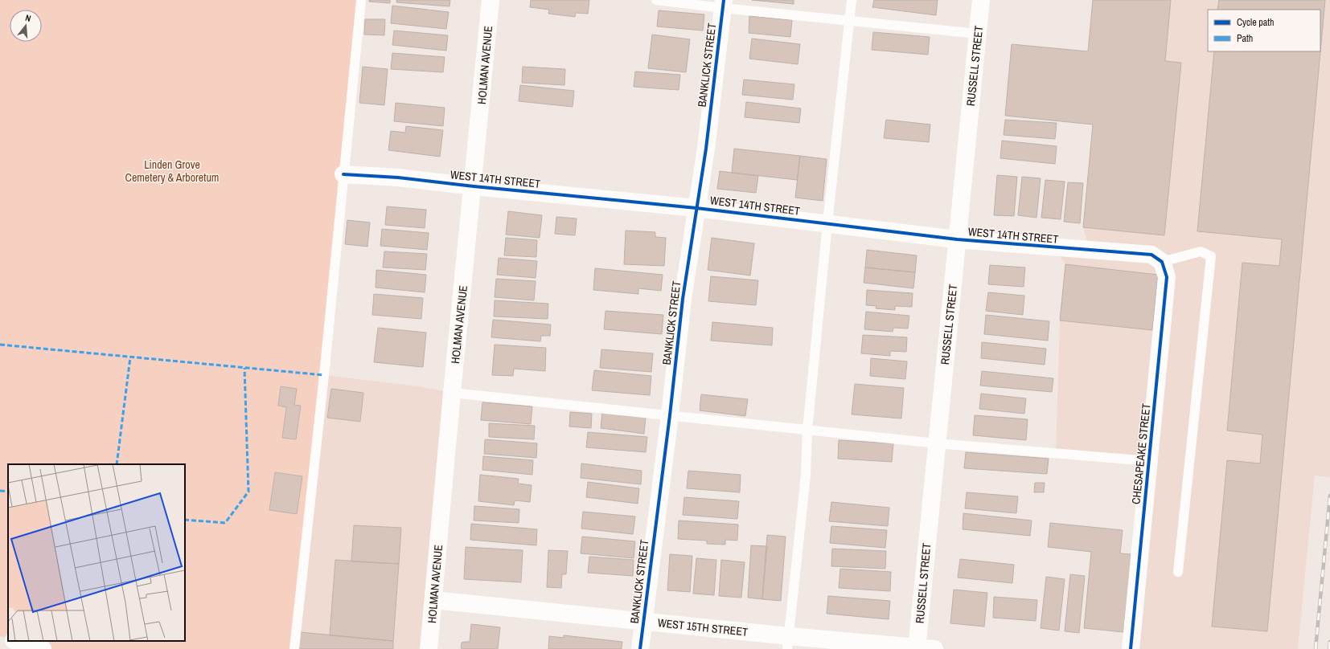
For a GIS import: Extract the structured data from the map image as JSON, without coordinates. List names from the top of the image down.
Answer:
{
  "streets": {
    "street": [
      "HOLMAN AVENUE",
      "BANKLICK STREET",
      "RUSSELL STREET",
      "WEST 14TH STREET",
      "CHESAPEAKE STREET",
      "WEST 15TH STREET"
    ]
  },
  "crossings": [
    ["HOLMAN AVENUE", "WEST 14TH STREET"],
    ["HOLMAN AVENUE", "WEST 15TH STREET"],
    ["BANKLICK STREET", "WEST 14TH STREET"],
    ["BANKLICK STREET", "WEST 15TH STREET"],
    ["RUSSELL STREET", "WEST 14TH STREET"],
    ["RUSSELL STREET", "WEST 15TH STREET"],
    ["WEST 14TH STREET", "CHESAPEAKE STREET"]
  ],
  "parks": ["Linden Grove Cemetery & Arboretum"],
  "legend": ["Cycle path", "Path"],
  "north": "top"
}
